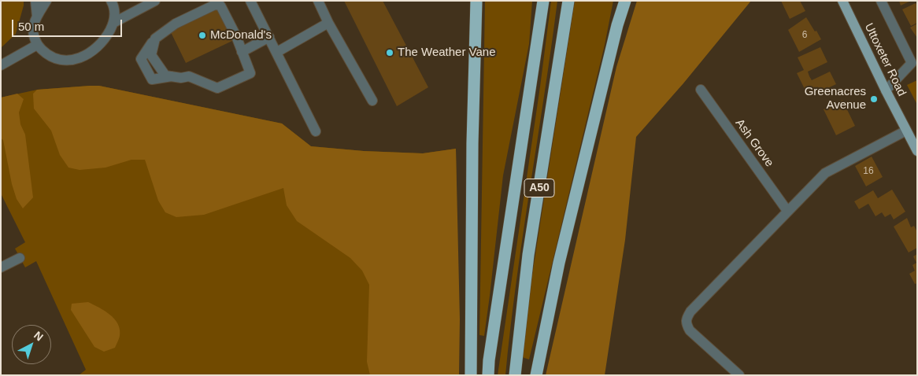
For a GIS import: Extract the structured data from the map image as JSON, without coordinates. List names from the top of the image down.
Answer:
{
  "streets": {
    "highway": ["A50"],
    "main road": ["Uttoxeter Road"],
    "street": ["Ash Grove"]
  },
  "places": ["McDonald's", "The Weather Vane", "Greenacres Avenue"],
  "house_numbers": ["6", "16"],
  "scale_bar": "50 m",
  "north": "top right"
}
